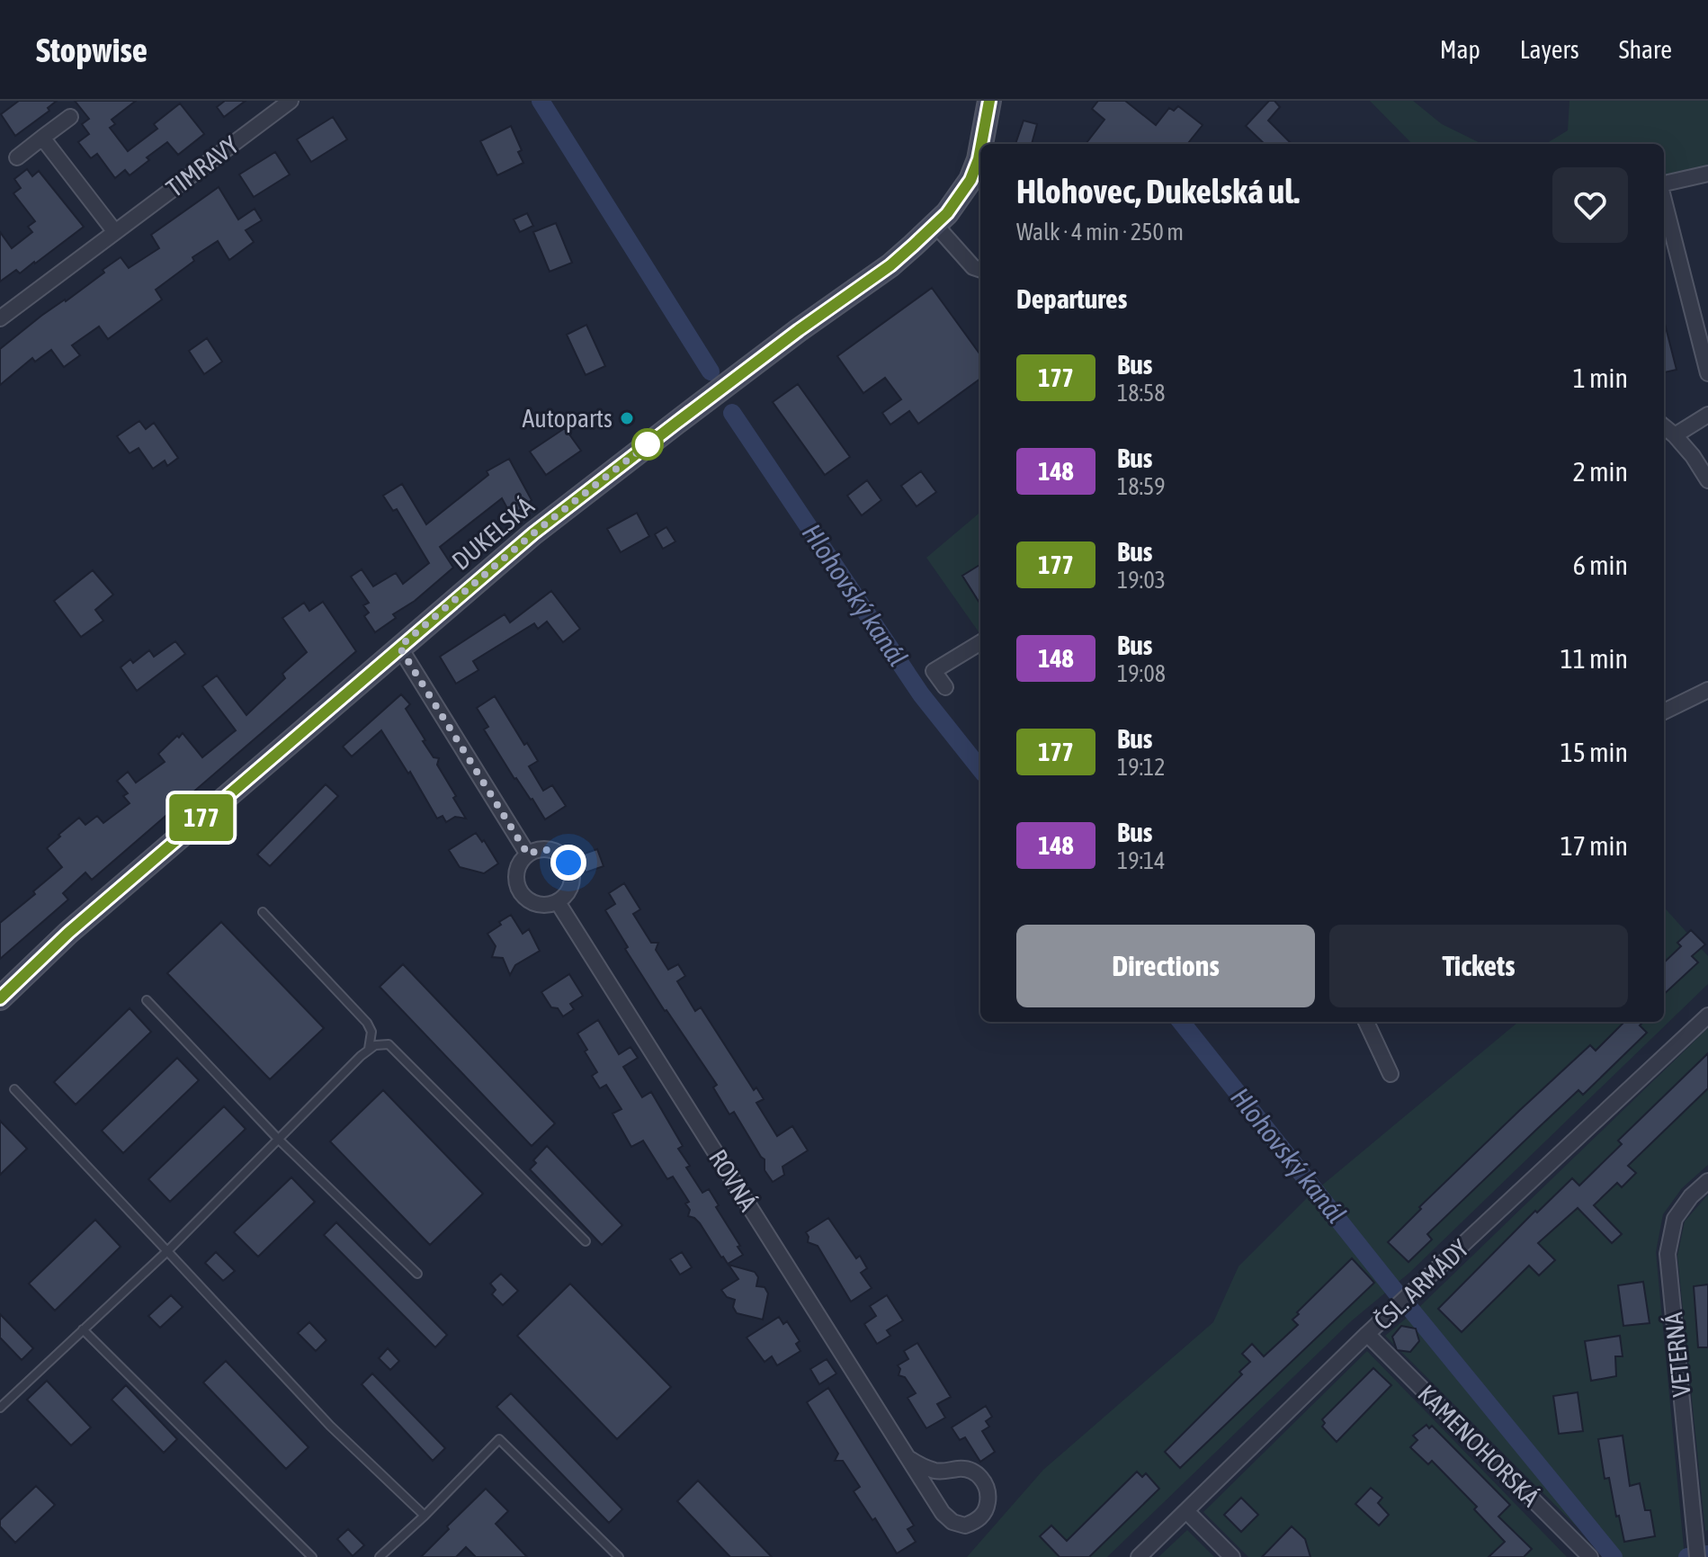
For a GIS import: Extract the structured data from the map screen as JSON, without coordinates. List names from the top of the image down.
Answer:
{
  "streets": {
    "main road": ["DUKELSKÁ"],
    "street": [
      "TIMRAVY",
      "ROVNÁ",
      "ČSL. ARMÁDY",
      "VETERNÁ",
      "KAMENOHORSKÁ"
    ]
  },
  "crossings": [
    ["ČSL. ARMÁDY", "KAMENOHORSKÁ"]
  ],
  "water": ["Hlohovský kanál"],
  "places": ["Autoparts"],
  "lines": ["bus line 177"],
  "page": {
    "header": "Stopwise",
    "nav": ["Map", "Layers", "Share"],
    "on_map": "177",
    "heading": [
      ["Hlohovec, Dukelská ul.", "Walk · 4 min · 250 m"],
      "Departures"
    ],
    "list": [
      {
        "mark": "177",
        "name": "Bus",
        "note": "18:58",
        "value": "1 min"
      },
      {
        "mark": "148",
        "name": "Bus",
        "note": "18:59",
        "value": "2 min"
      },
      {
        "mark": "177",
        "name": "Bus",
        "note": "19:03",
        "value": "6 min"
      },
      {
        "mark": "148",
        "name": "Bus",
        "note": "19:08",
        "value": "11 min"
      },
      {
        "mark": "177",
        "name": "Bus",
        "note": "19:12",
        "value": "15 min"
      },
      {
        "mark": "148",
        "name": "Bus",
        "note": "19:14",
        "value": "17 min"
      }
    ],
    "buttons": ["Directions", "Tickets"]
  }
}
